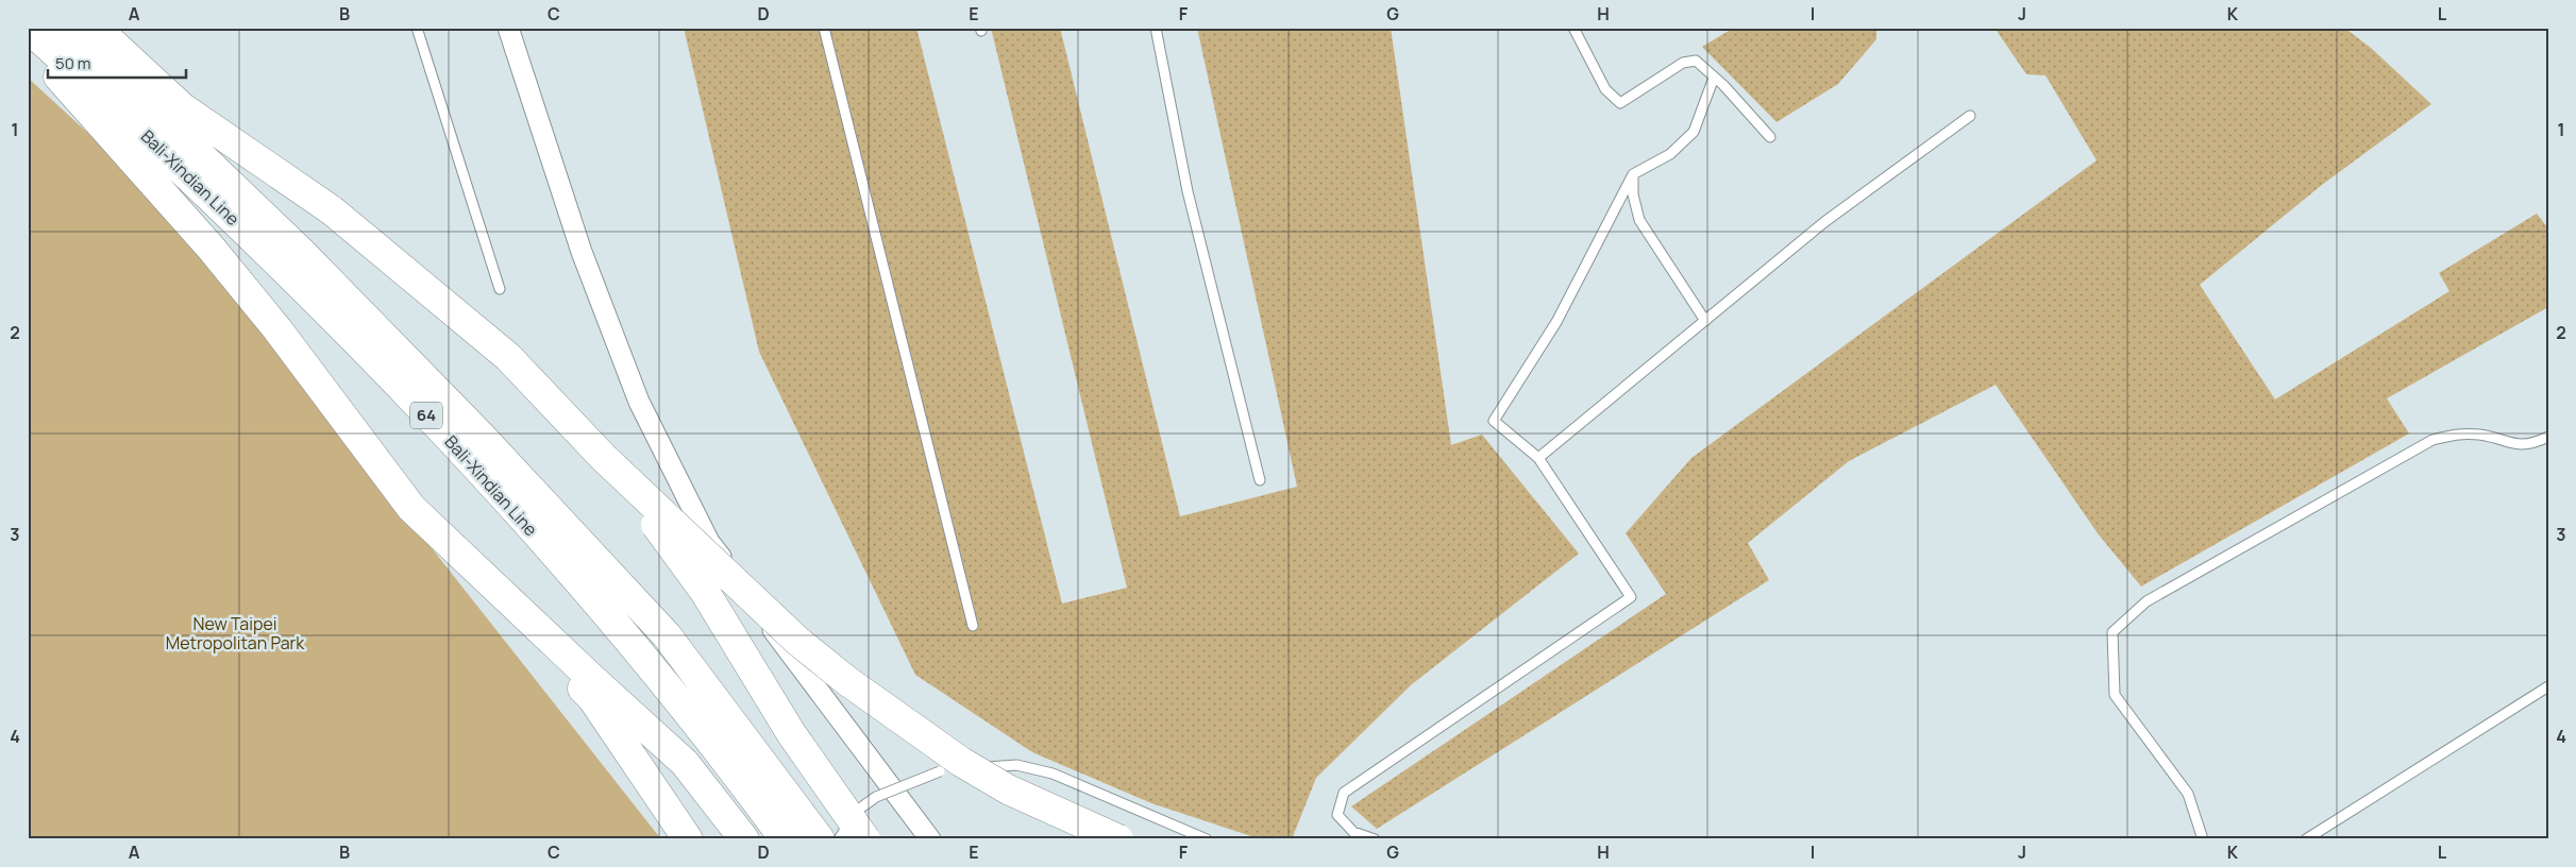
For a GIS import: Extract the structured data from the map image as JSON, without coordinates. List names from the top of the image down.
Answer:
{
  "streets": {
    "highway": ["Bali-Xindian Line", "64"]
  },
  "parks": ["New Taipei Metropolitan Park"],
  "scale_bar": "50 m",
  "grid": {
    "columns": [
      "A",
      "B",
      "C",
      "D",
      "E",
      "F",
      "G",
      "H",
      "I",
      "J",
      "K",
      "L"
    ],
    "rows": [
      "1",
      "2",
      "3",
      "4"
    ]
  }
}
